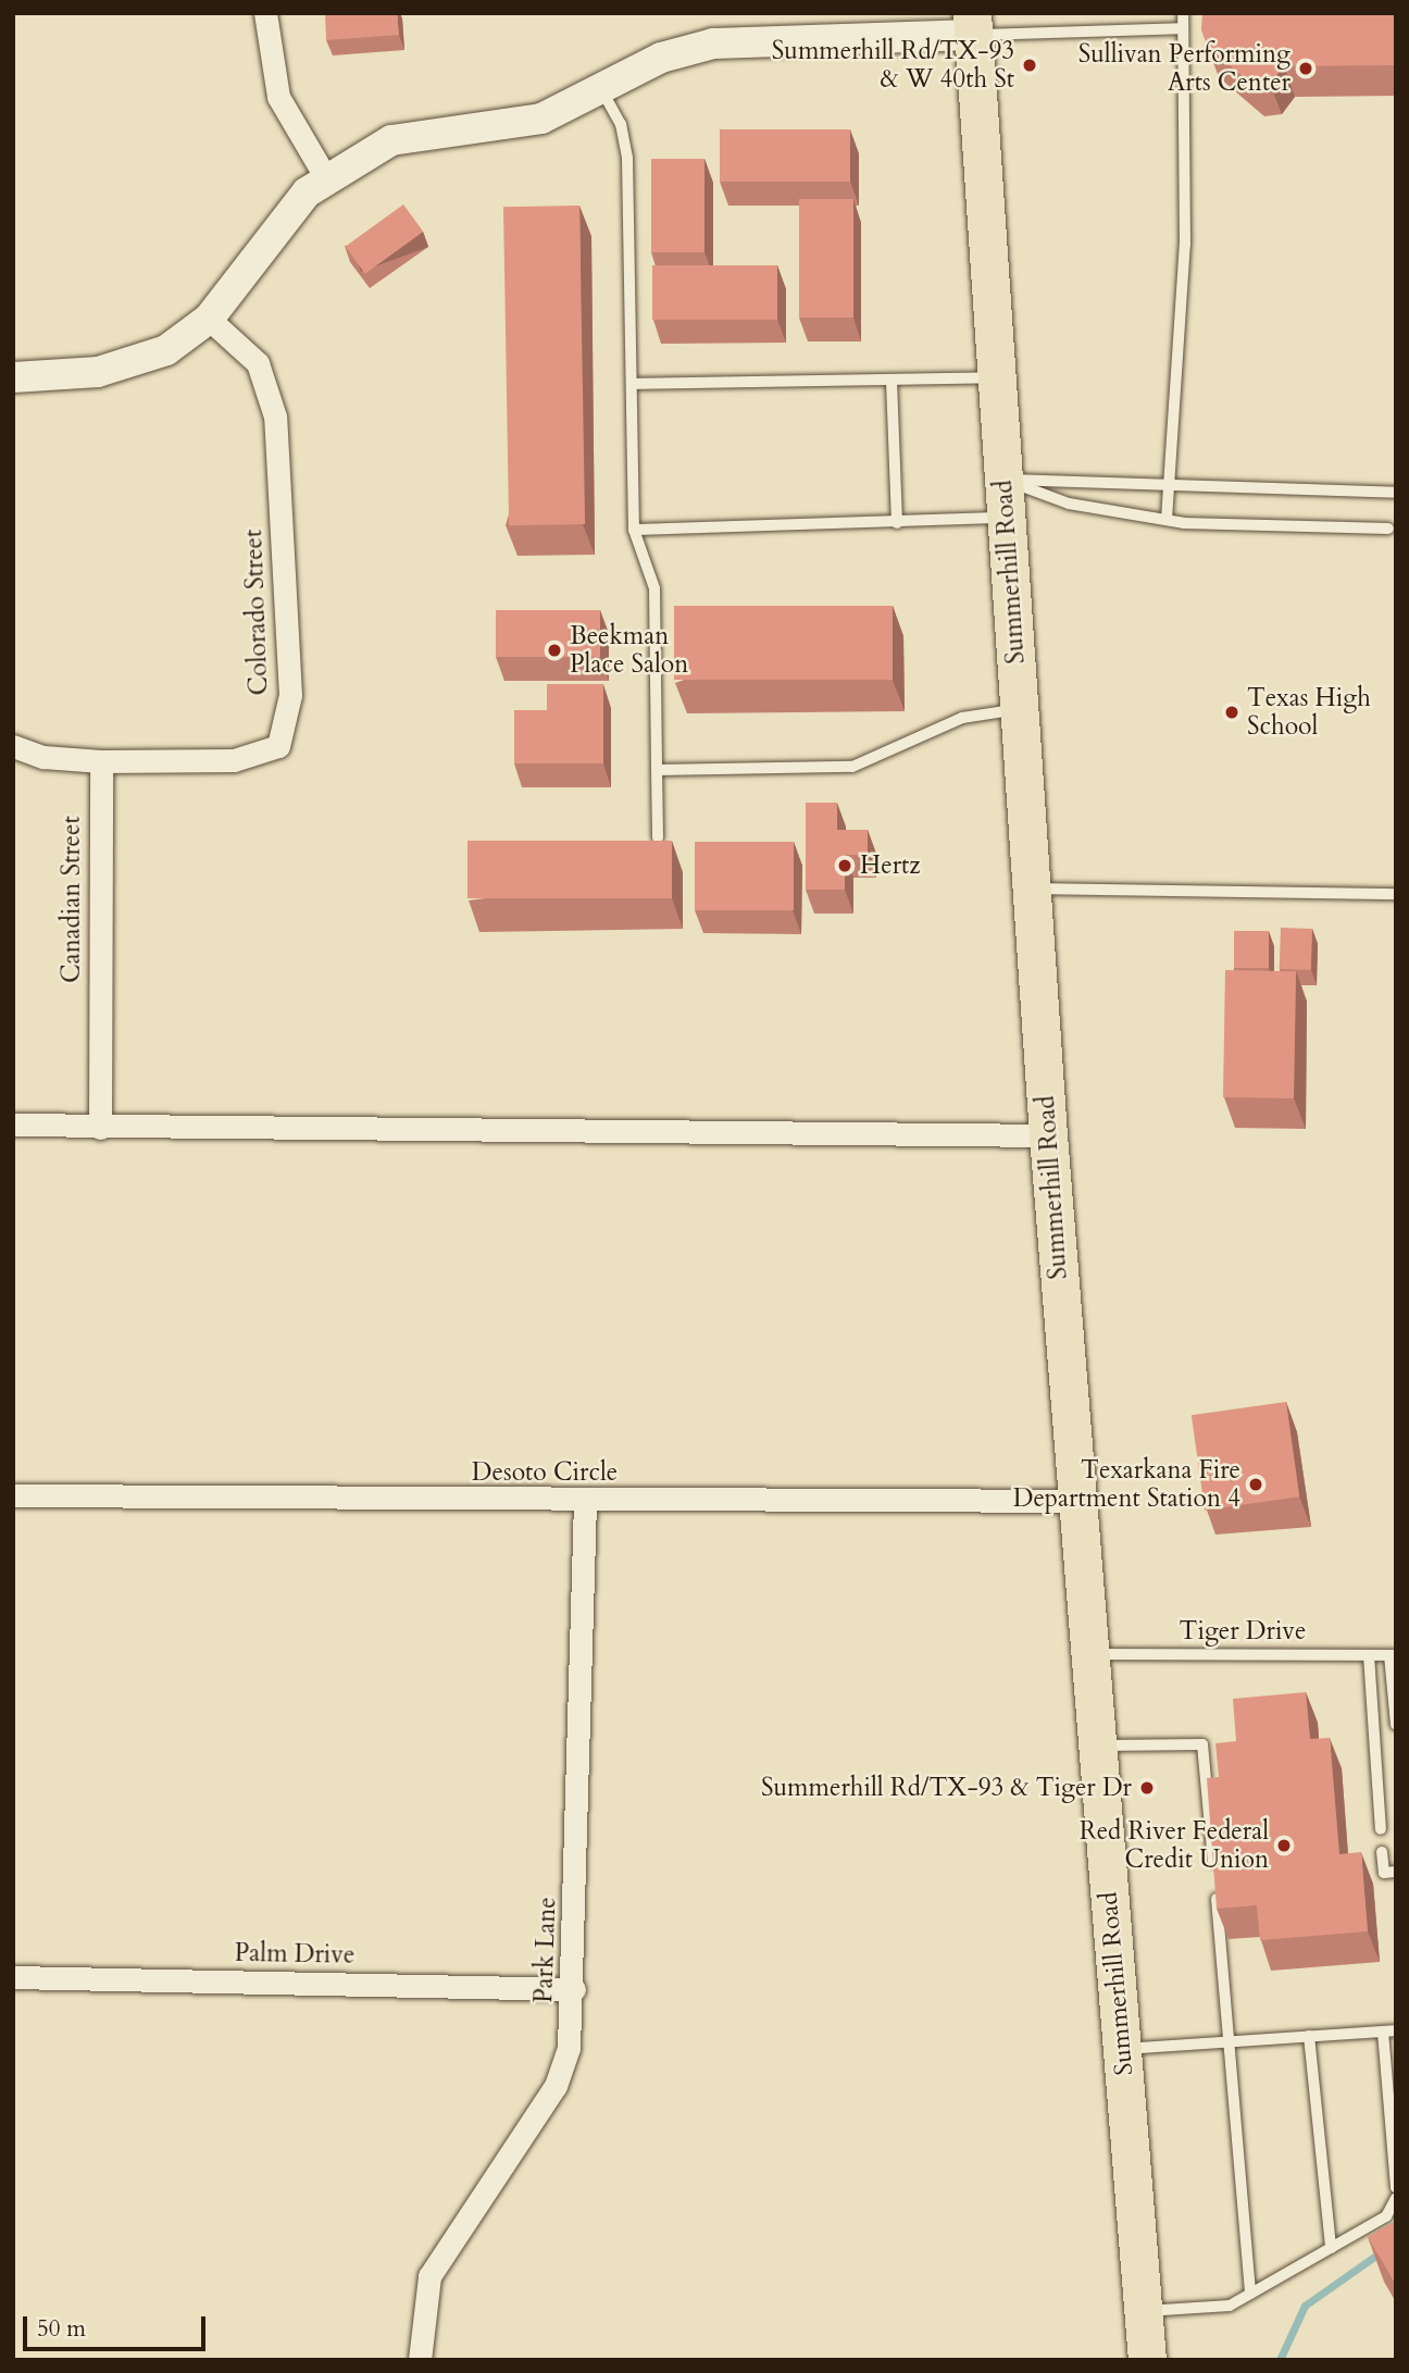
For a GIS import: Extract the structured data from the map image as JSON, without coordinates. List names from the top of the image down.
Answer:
{
  "streets": {
    "main road": ["Summerhill Road"],
    "street": [
      "Colorado Street",
      "Canadian Street",
      "Desoto Circle",
      "Park Lane",
      "Palm Drive"
    ],
    "lane": ["Tiger Drive"]
  },
  "crossings": [
    ["Summerhill Road", "Desoto Circle"],
    ["Summerhill Road", "Tiger Drive"],
    ["Colorado Street", "Canadian Street"],
    ["Desoto Circle", "Park Lane"],
    ["Park Lane", "Palm Drive"]
  ],
  "places": [
    "Summerhill Rd/TX-93 & W 40th St",
    "Sullivan Performing Arts Center",
    "Beekman Place Salon",
    "Texas High School",
    "Hertz",
    "Texarkana Fire Department Station 4",
    "Summerhill Rd/TX-93 & Tiger Dr",
    "Red River Federal Credit Union"
  ],
  "scale_bar": "50 m"
}
